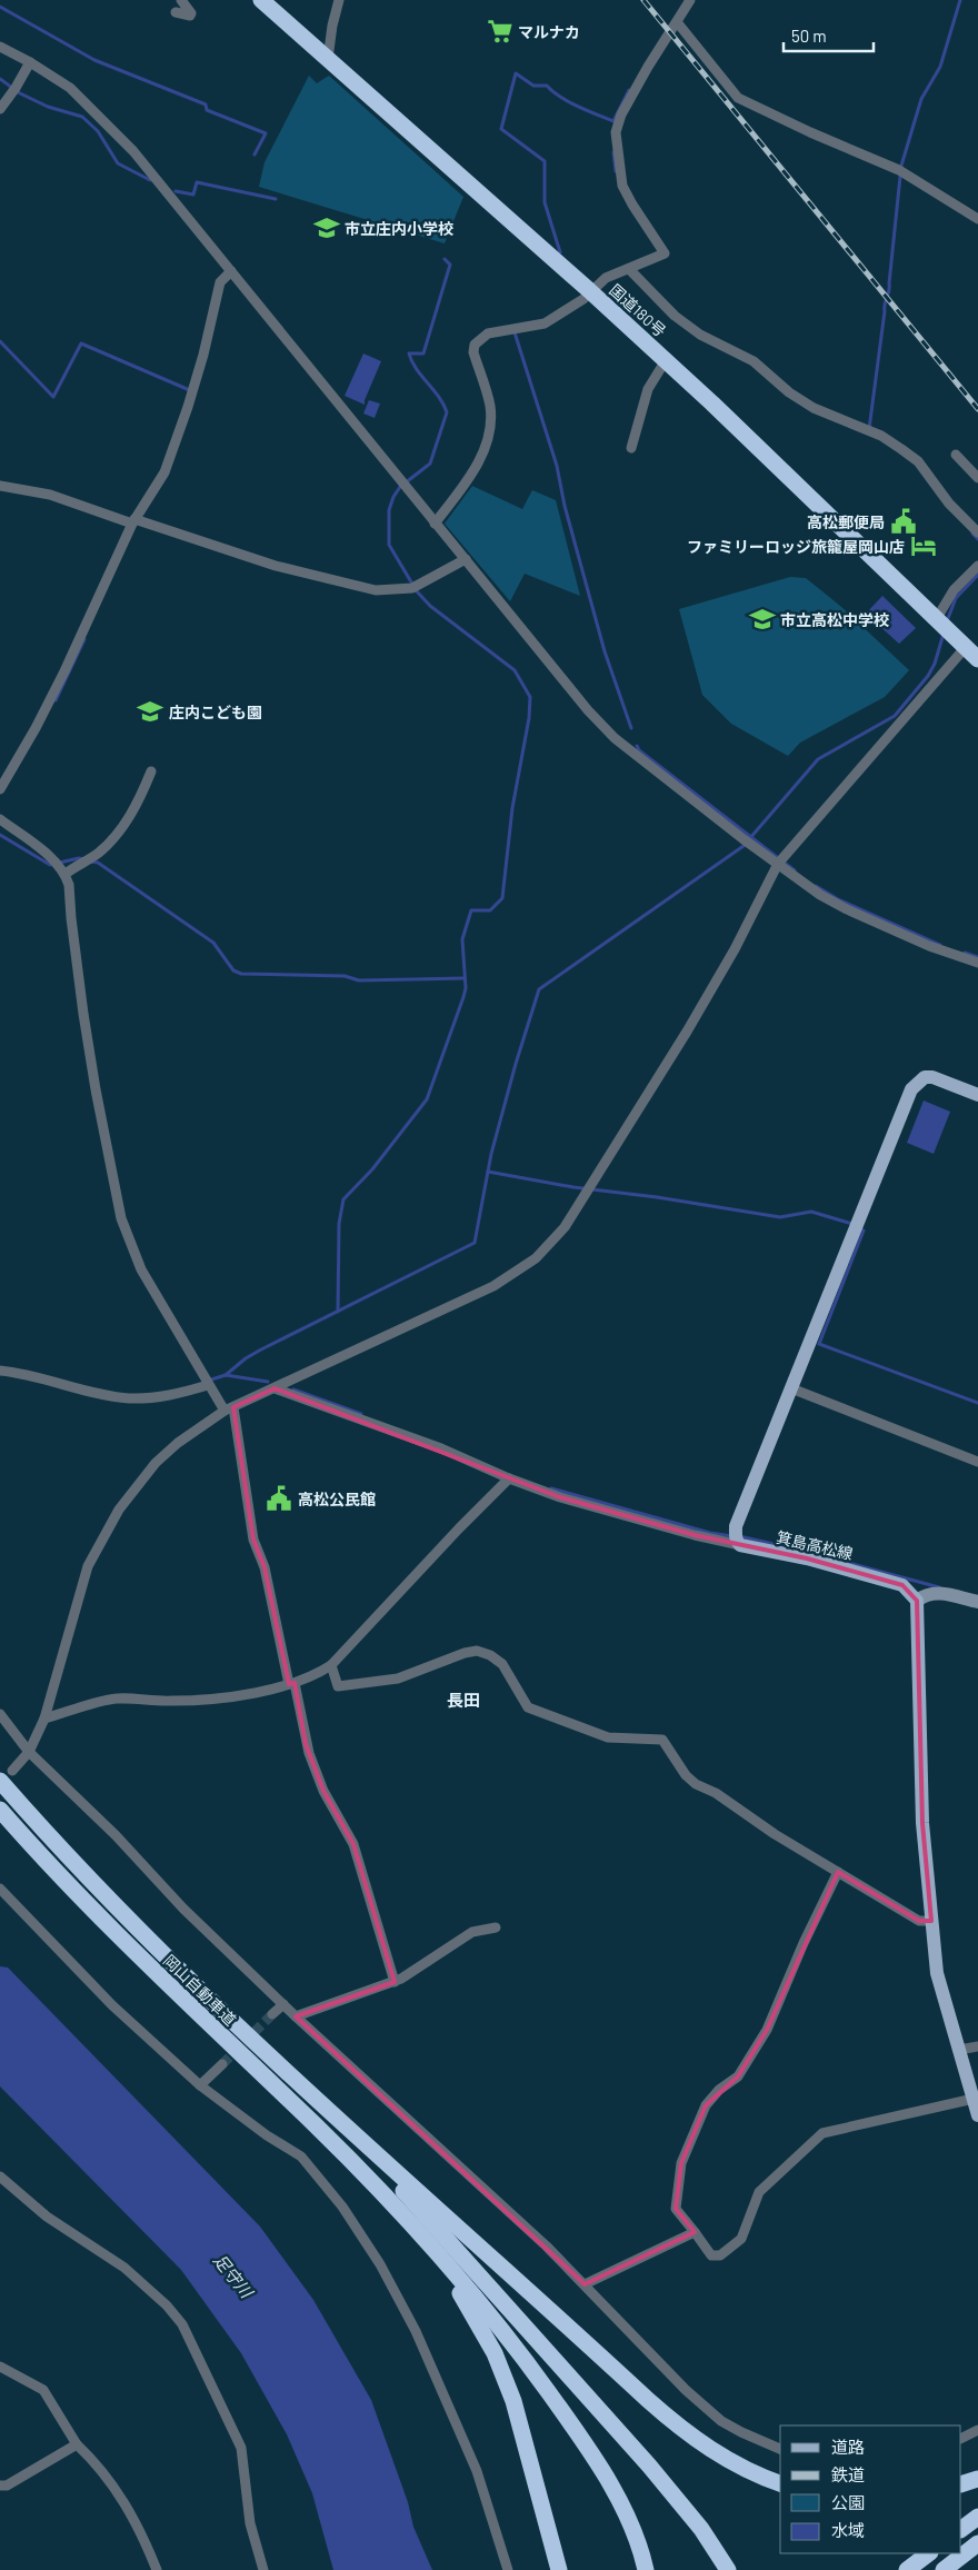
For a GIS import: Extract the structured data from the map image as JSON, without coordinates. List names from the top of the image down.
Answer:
{
  "streets": {
    "highway": ["国道180号", "岡山自動車道"],
    "main road": ["箕島高松線"]
  },
  "districts": ["長田"],
  "water": ["足守川"],
  "places": {
    "supermarket": ["マルナカ"],
    "school or university": ["市立庄内小学校", "市立高松中学校", "庄内こども園"],
    "public building": ["高松郵便局", "高松公民館"],
    "hotel": ["ファミリーロッジ旅籠屋岡山店"]
  },
  "legend": [
    "道路",
    "鉄道",
    "公園",
    "水域"
  ],
  "scale_bar": "50 m"
}
